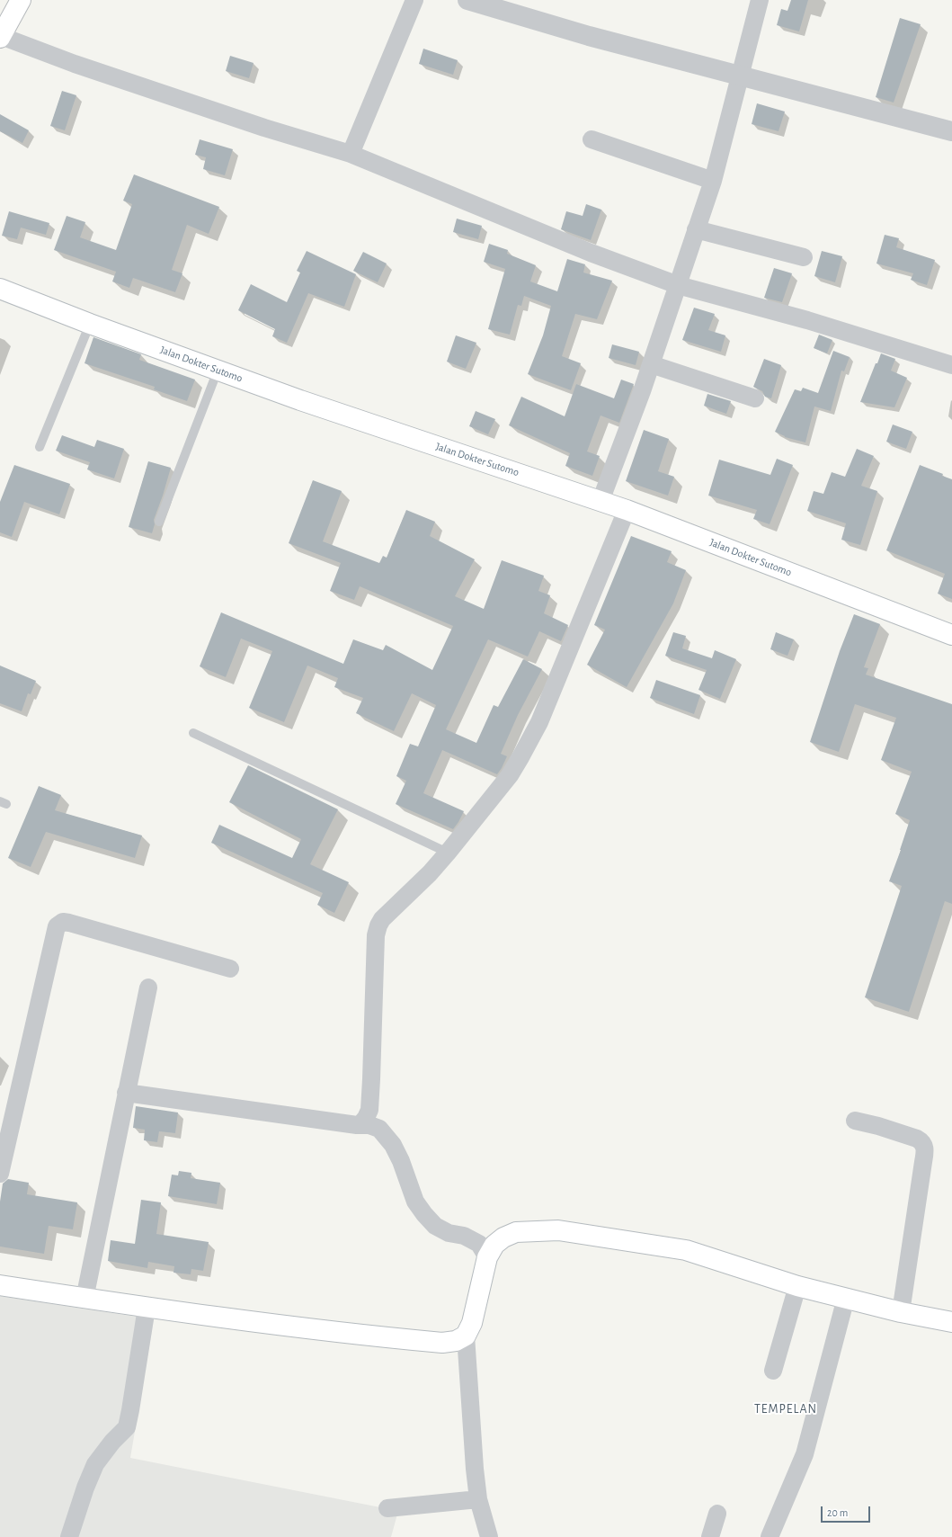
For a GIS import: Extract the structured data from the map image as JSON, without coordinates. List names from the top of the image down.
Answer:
{
  "streets": {
    "main road": ["Jalan Dokter Sutomo"]
  },
  "districts": ["TEMPELAN"],
  "scale_bar": "20 m"
}
